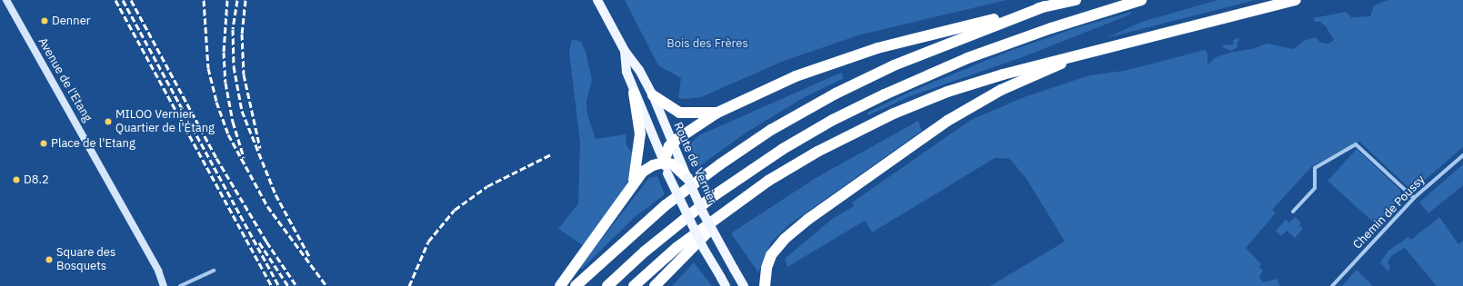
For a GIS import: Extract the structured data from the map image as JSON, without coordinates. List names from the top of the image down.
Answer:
{
  "streets": {
    "main road": ["Route de Vernier"],
    "street": ["Avenue de l'Etang", "Chemin de Poussy"]
  },
  "parks": ["Bois des Frères"],
  "places": [
    "Denner",
    "MILOO Vernier Quartier de l'Étang",
    "Place de l'Etang",
    "D8.2",
    "Square des Bosquets"
  ]
}
